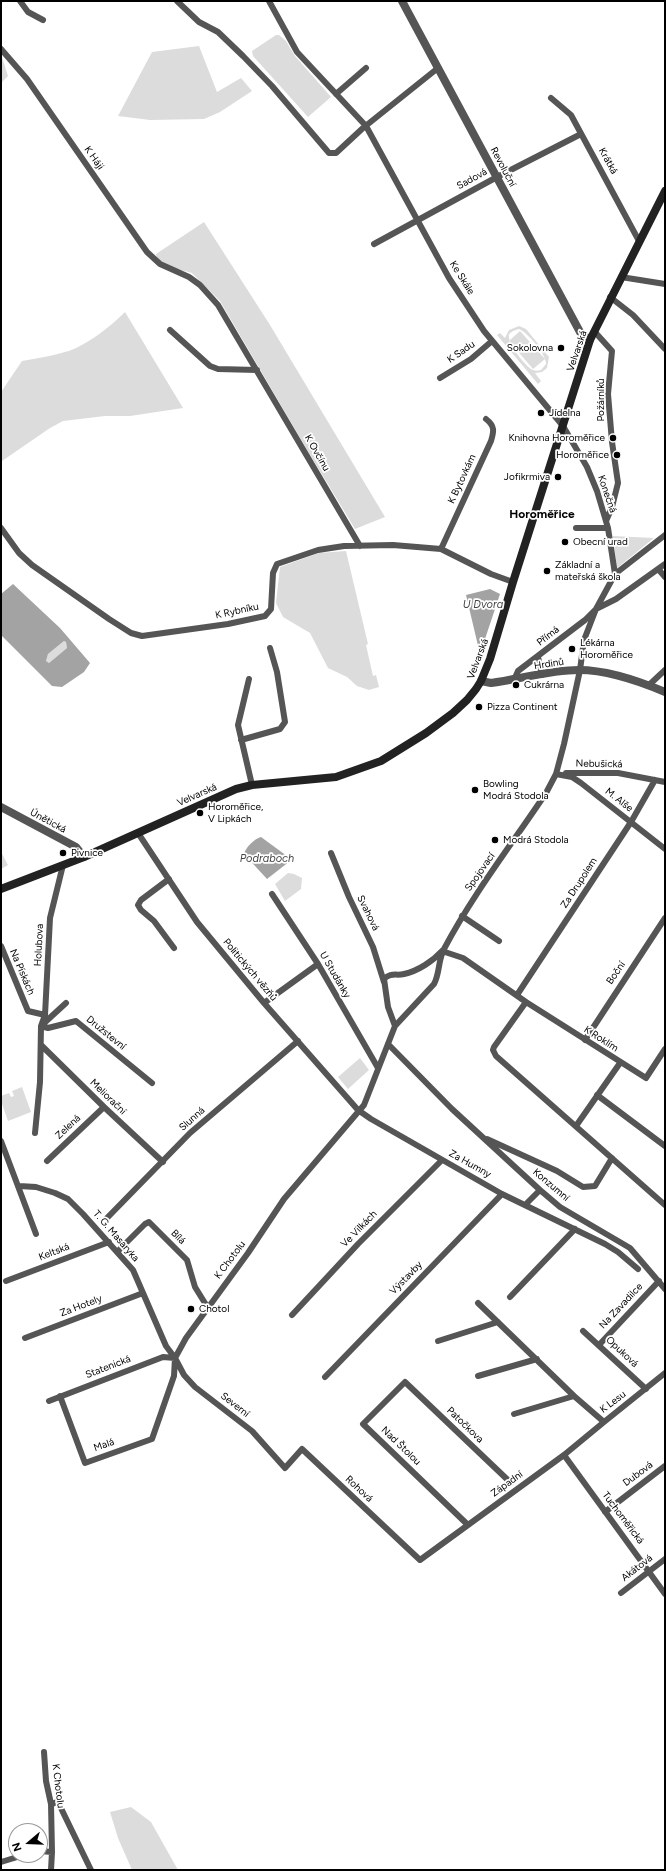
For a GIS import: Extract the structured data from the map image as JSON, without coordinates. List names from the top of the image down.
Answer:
{
  "streets": {
    "main road": ["Velvarská"],
    "street": [
      "K Háji",
      "Krátká",
      "Revoluční",
      "Sadová",
      "Ke Skále",
      "K Sadu",
      "Požárníků",
      "K Ovčínu",
      "K Bytovkám",
      "Konečná",
      "K Rybníku",
      "Přímá",
      "Hrdinů",
      "Nebušická",
      "M. Alše",
      "Únětická",
      "Spojovací",
      "Za Drupolem",
      "Svahová",
      "Holubova",
      "Politických vězňů",
      "Na Pískách",
      "Boční",
      "U Studánky",
      "Družstevní",
      "K Roklím",
      "Meliorační",
      "Slunná",
      "Zelená",
      "Za Humny",
      "Konzumní",
      "Ve Vilkách",
      "T. G. Masaryka",
      "Bílá",
      "Keltská",
      "K Chotolu",
      "Výstavby",
      "Za Hotely",
      "Na Zavadilce",
      "Opuková",
      "Statenická",
      "K Lesu",
      "Severní",
      "Patočkova",
      "Malá",
      "Nad Štolou",
      "Dubová",
      "Západní",
      "Rohová",
      "Tuchoměřická",
      "Akátová"
    ]
  },
  "crossings": [
    ["K Háji", "K Ovčínu"],
    ["Krátká", "Sadová"],
    ["Krátká", "Velvarská"],
    ["Revoluční", "Sadová"],
    ["Revoluční", "Velvarská"],
    ["Sadová", "Ke Skále"],
    ["Ke Skále", "Velvarská"],
    ["Ke Skále", "K Sadu"],
    ["Ke Skále", "Konečná"],
    ["Velvarská", "Požárníků"],
    ["Velvarská", "Konečná"],
    ["Velvarská", "K Rybníku"],
    ["Velvarská", "Hrdinů"],
    ["Velvarská", "Únětická"],
    ["Velvarská", "Holubova"],
    ["Velvarská", "Politických vězňů"],
    ["Požárníků", "Konečná"],
    ["K Ovčínu", "K Rybníku"],
    ["K Bytovkám", "K Rybníku"],
    ["Přímá", "Hrdinů"],
    ["Přímá", "Spojovací"],
    ["Hrdinů", "Spojovací"],
    ["Nebušická", "M. Alše"],
    ["Nebušická", "Spojovací"],
    ["Nebušická", "Za Drupolem"],
    ["M. Alše", "Spojovací"],
    ["M. Alše", "Za Drupolem"],
    ["Spojovací", "Svahová"],
    ["Spojovací", "Politických vězňů"],
    ["Spojovací", "U Studánky"],
    ["Spojovací", "K Roklím"],
    ["Spojovací", "Za Humny"],
    ["Spojovací", "Konzumní"],
    ["Spojovací", "K Chotolu"],
    ["Za Drupolem", "K Roklím"],
    ["Holubova", "Na Pískách"],
    ["Holubova", "Družstevní"],
    ["Holubova", "Meliorační"],
    ["Politických vězňů", "Slunná"],
    ["Politických vězňů", "Za Humny"],
    ["Politických vězňů", "K Chotolu"],
    ["Boční", "K Roklím"],
    ["Meliorační", "Slunná"],
    ["Meliorační", "Zelená"],
    ["Za Humny", "Ve Vilkách"],
    ["Za Humny", "K Chotolu"],
    ["Za Humny", "Výstavby"],
    ["Konzumní", "Na Zavadilce"],
    ["T. G. Masaryka", "Bílá"],
    ["T. G. Masaryka", "Keltská"],
    ["T. G. Masaryka", "K Chotolu"],
    ["T. G. Masaryka", "Za Hotely"],
    ["T. G. Masaryka", "Statenická"],
    ["T. G. Masaryka", "Severní"],
    ["Bílá", "K Chotolu"],
    ["K Chotolu", "Statenická"],
    ["K Chotolu", "Severní"],
    ["K Chotolu", "Malá"],
    ["Na Zavadilce", "Opuková"],
    ["Opuková", "K Lesu"],
    ["Statenická", "Severní"],
    ["Statenická", "Malá"],
    ["K Lesu", "Západní"],
    ["Severní", "Rohová"],
    ["Patočkova", "Nad Štolou"],
    ["Nad Štolou", "Západní"],
    ["Dubová", "Tuchoměřická"],
    ["Západní", "Rohová"],
    ["Západní", "Tuchoměřická"],
    ["Tuchoměřická", "Akátová"]
  ],
  "districts": ["Horoměřice"],
  "water": ["U Dvora", "Podraboch"],
  "places": [
    "Sokolovna",
    "Jídelna",
    "Knihovna Horoměřice",
    "Horoměřice",
    "Jofikrmiva",
    "Obecní urad",
    "Základní a mateřská škola",
    "Lékárna Horoměřice",
    "Cukrárna",
    "Pizza Continent",
    "Bowling Modrá Stodola",
    "Horoměřice, V Lipkách",
    "Modrá Stodola",
    "Pivnice",
    "Chotol"
  ],
  "north": "left"
}
